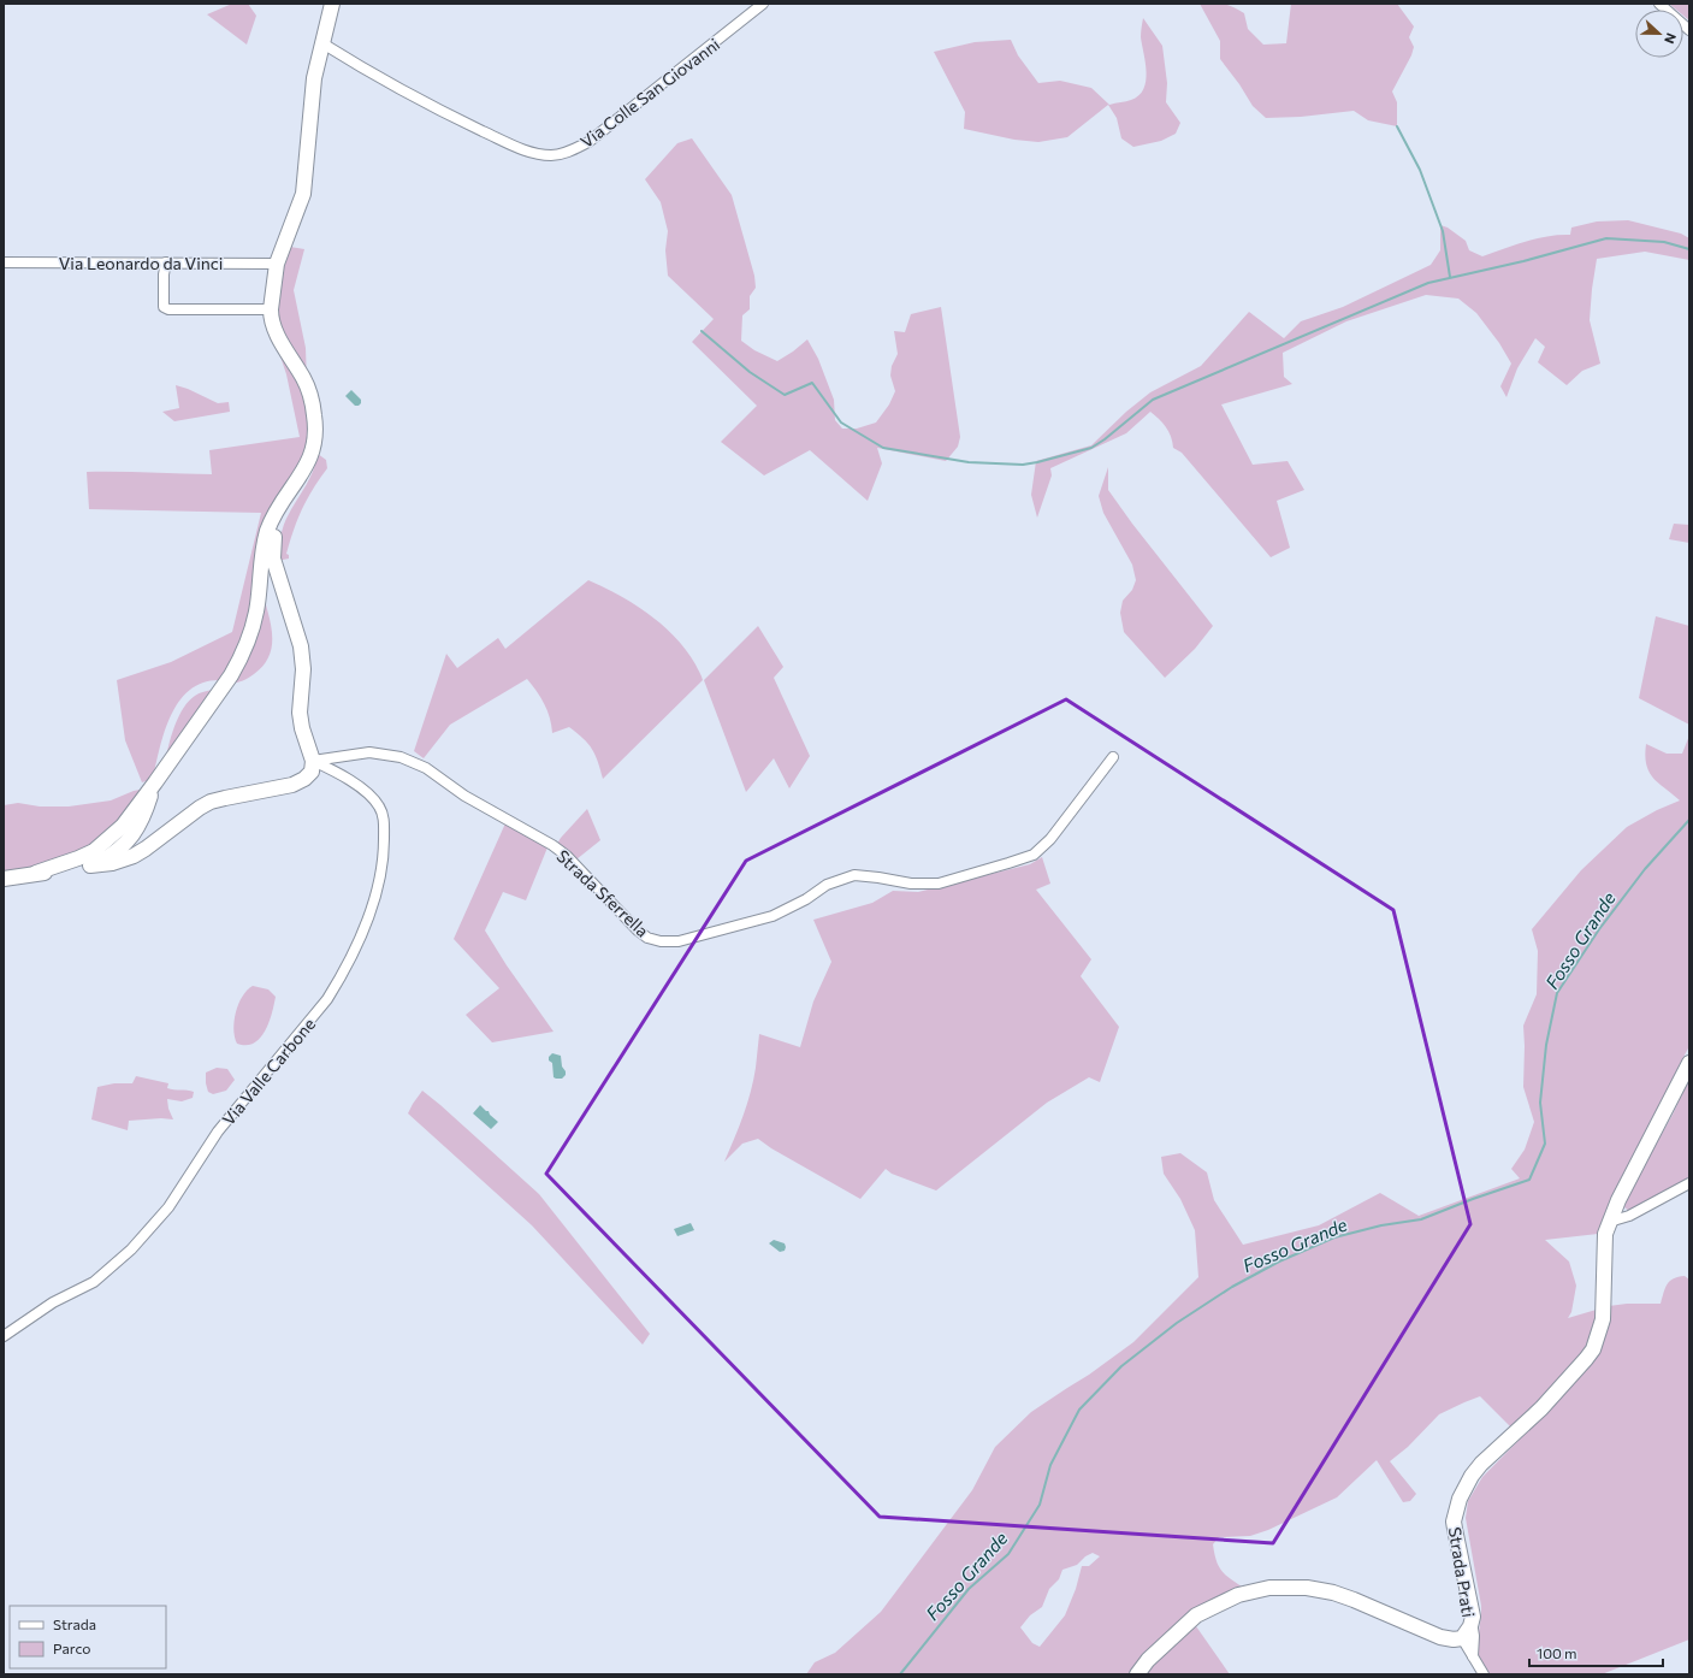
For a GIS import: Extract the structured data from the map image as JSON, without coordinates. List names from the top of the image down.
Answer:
{
  "streets": {
    "street": [
      "Via Colle San Giovanni",
      "Via Leonardo da Vinci",
      "Strada Sferrella",
      "Via Valle Carbone",
      "Strada Prati"
    ]
  },
  "crossings": [
    ["Strada Sferrella", "Via Valle Carbone"]
  ],
  "water": ["Fosso Grande"],
  "legend": ["Strada", "Parco"],
  "scale_bar": "100 m",
  "north": "right"
}
